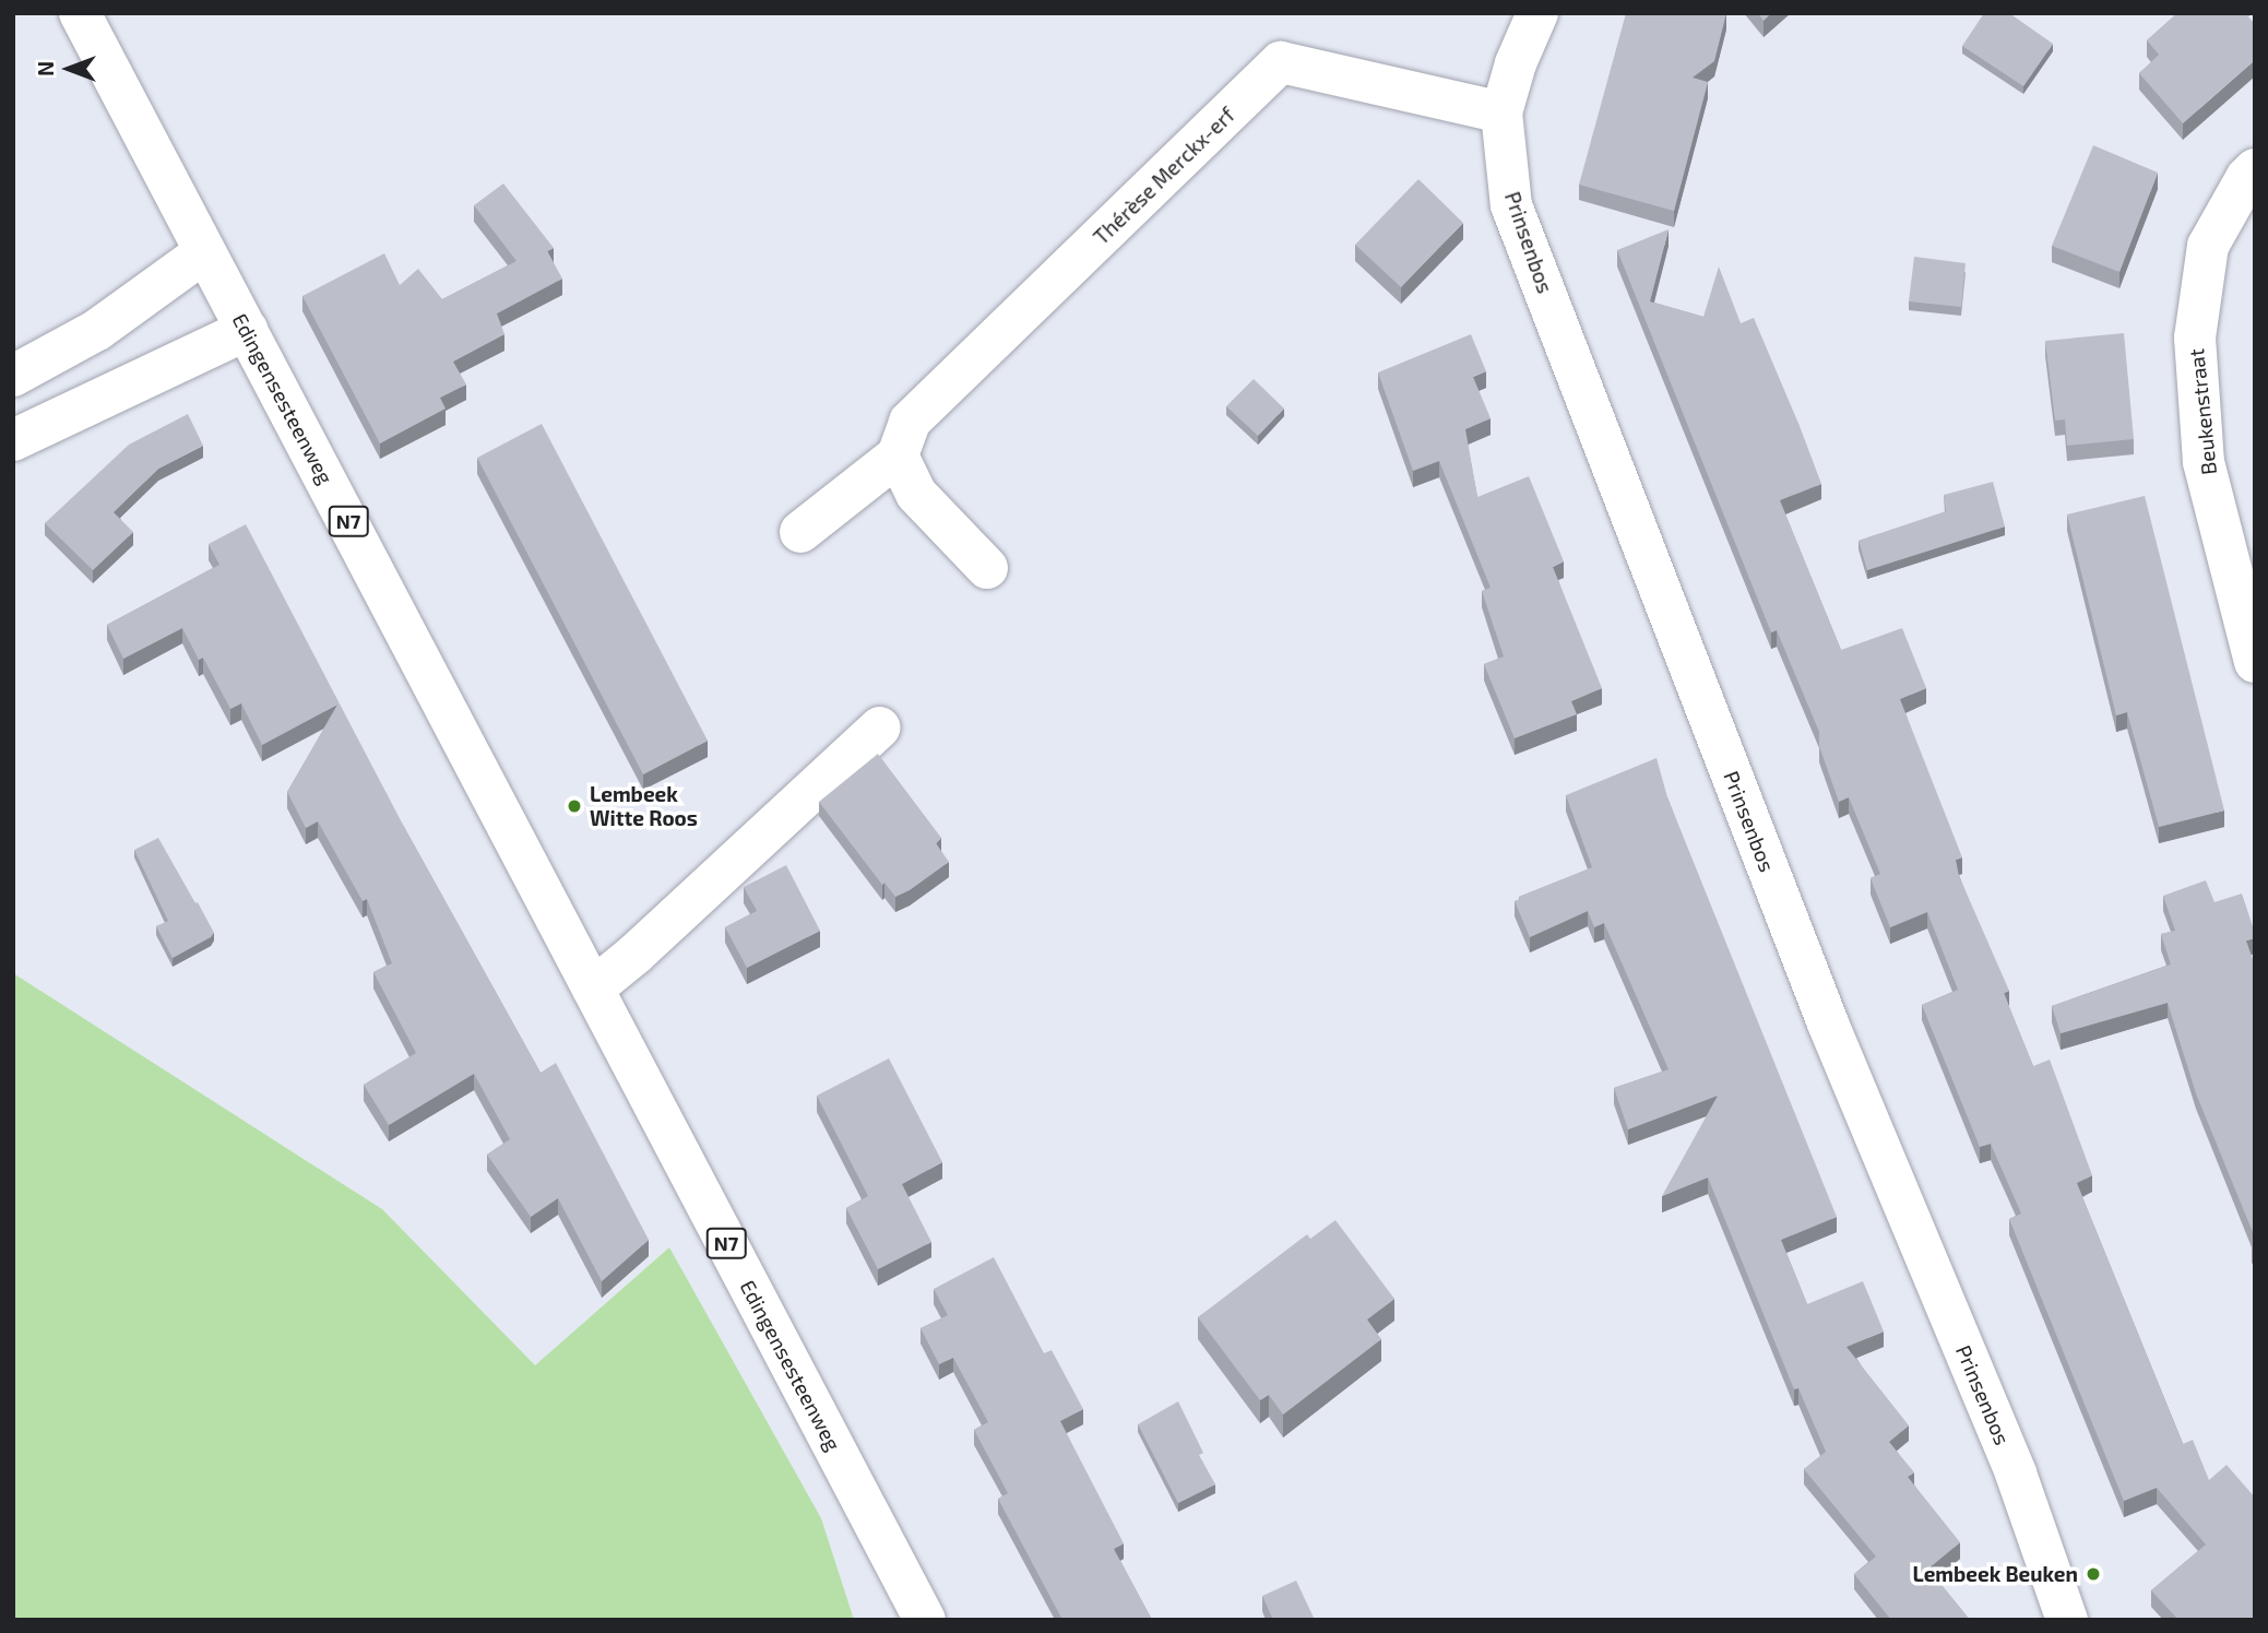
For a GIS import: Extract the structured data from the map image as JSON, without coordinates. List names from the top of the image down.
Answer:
{
  "streets": {
    "main road": [
      "Thérèse Merckx-erf",
      "Prinsenbos",
      "Edingensesteenweg",
      "Beukenstraat",
      "N7"
    ]
  },
  "crossings": [
    ["Thérèse Merckx-erf", "Prinsenbos"]
  ],
  "places": ["Lembeek Witte Roos", "Lembeek Beuken"],
  "north": "left"
}
